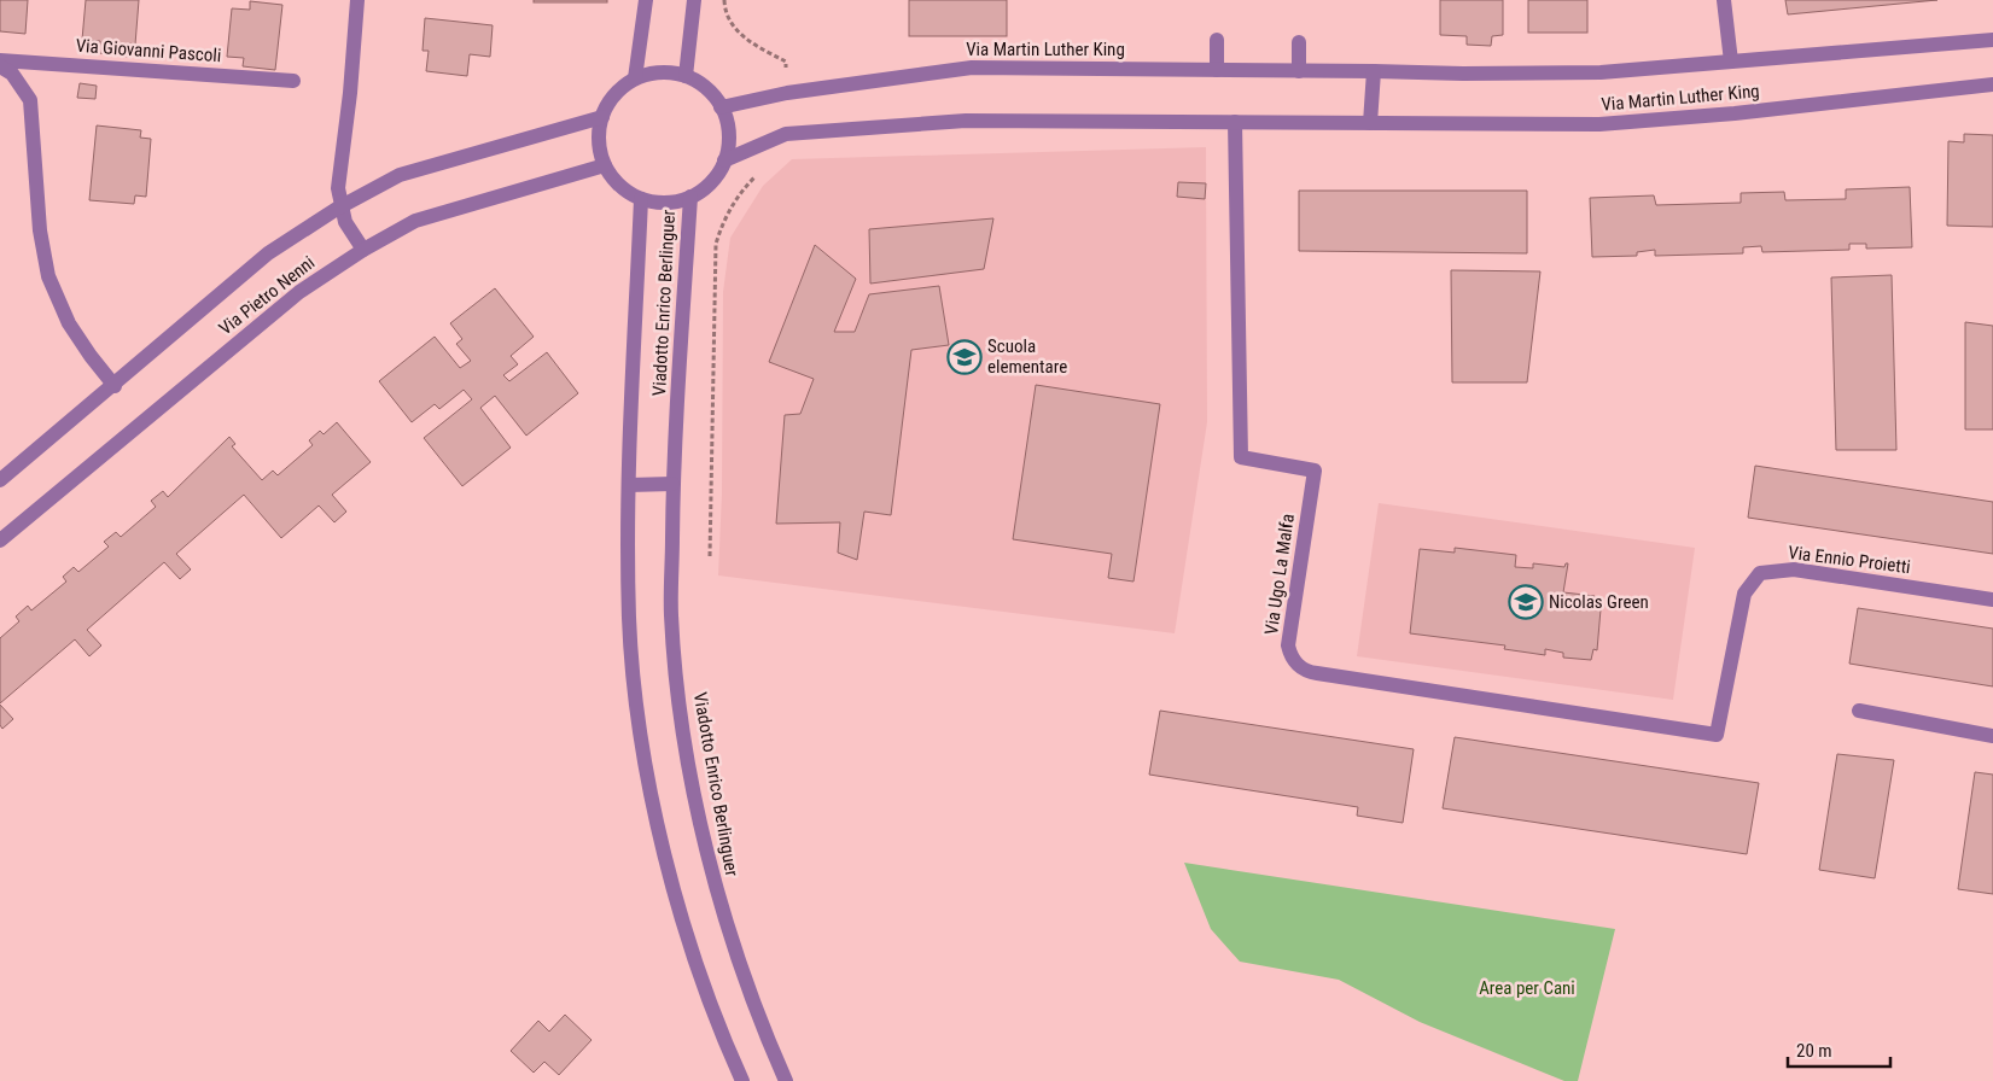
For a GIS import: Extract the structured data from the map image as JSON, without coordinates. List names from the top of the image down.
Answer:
{
  "streets": {
    "street": [
      "Via Martin Luther King",
      "Via Giovanni Pascoli",
      "Via Pietro Nenni",
      "Viadotto Enrico Berlinguer",
      "Via Ennio Proietti",
      "Via Ugo La Malfa"
    ]
  },
  "crossings": [
    ["Via Martin Luther King", "Via Pietro Nenni"],
    ["Via Martin Luther King", "Viadotto Enrico Berlinguer"],
    ["Via Martin Luther King", "Via Ugo La Malfa"],
    ["Via Pietro Nenni", "Viadotto Enrico Berlinguer"],
    ["Via Ennio Proietti", "Via Ugo La Malfa"]
  ],
  "parks": ["Area per Cani"],
  "places": {
    "school or university": ["Scuola elementare", "Nicolas Green"]
  },
  "scale_bar": "20 m"
}
